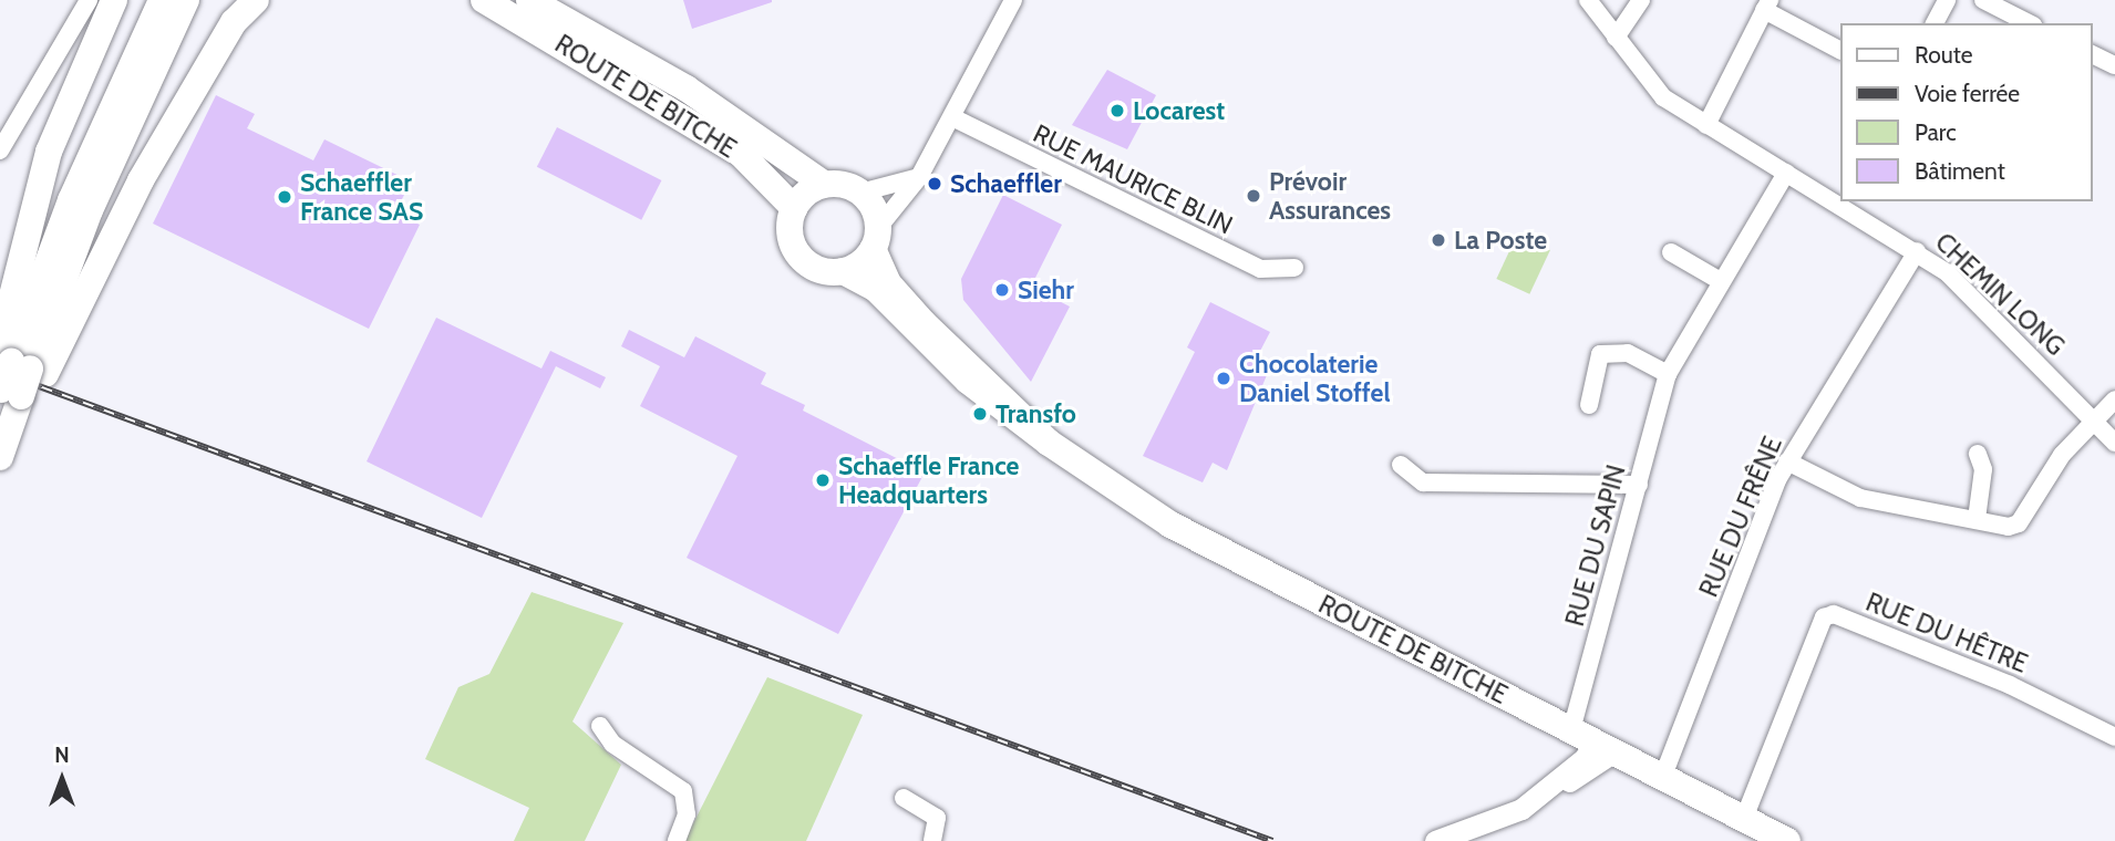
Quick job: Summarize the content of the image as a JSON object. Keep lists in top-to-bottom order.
{
  "streets": {
    "main road": ["ROUTE DE BITCHE"],
    "street": [
      "RUE MAURICE BLIN",
      "CHEMIN LONG",
      "RUE DU FRÊNE",
      "RUE DU SAPIN",
      "RUE DU HÊTRE"
    ]
  },
  "crossings": [
    ["ROUTE DE BITCHE", "RUE DU FRÊNE"],
    ["ROUTE DE BITCHE", "RUE DU SAPIN"],
    ["ROUTE DE BITCHE", "RUE DU HÊTRE"],
    ["CHEMIN LONG", "RUE DU FRÊNE"],
    ["CHEMIN LONG", "RUE DU SAPIN"]
  ],
  "places": [
    "Locarest",
    "Schaeffler",
    "Prévoir Assurances",
    "Schaeffler France SAS",
    "La Poste",
    "Siehr",
    "Chocolaterie Daniel Stoffel",
    "Transfo",
    "Schaeffle France Headquarters"
  ],
  "legend": [
    "Route",
    "Voie ferrée",
    "Parc",
    "Bâtiment"
  ],
  "north": "top"
}
